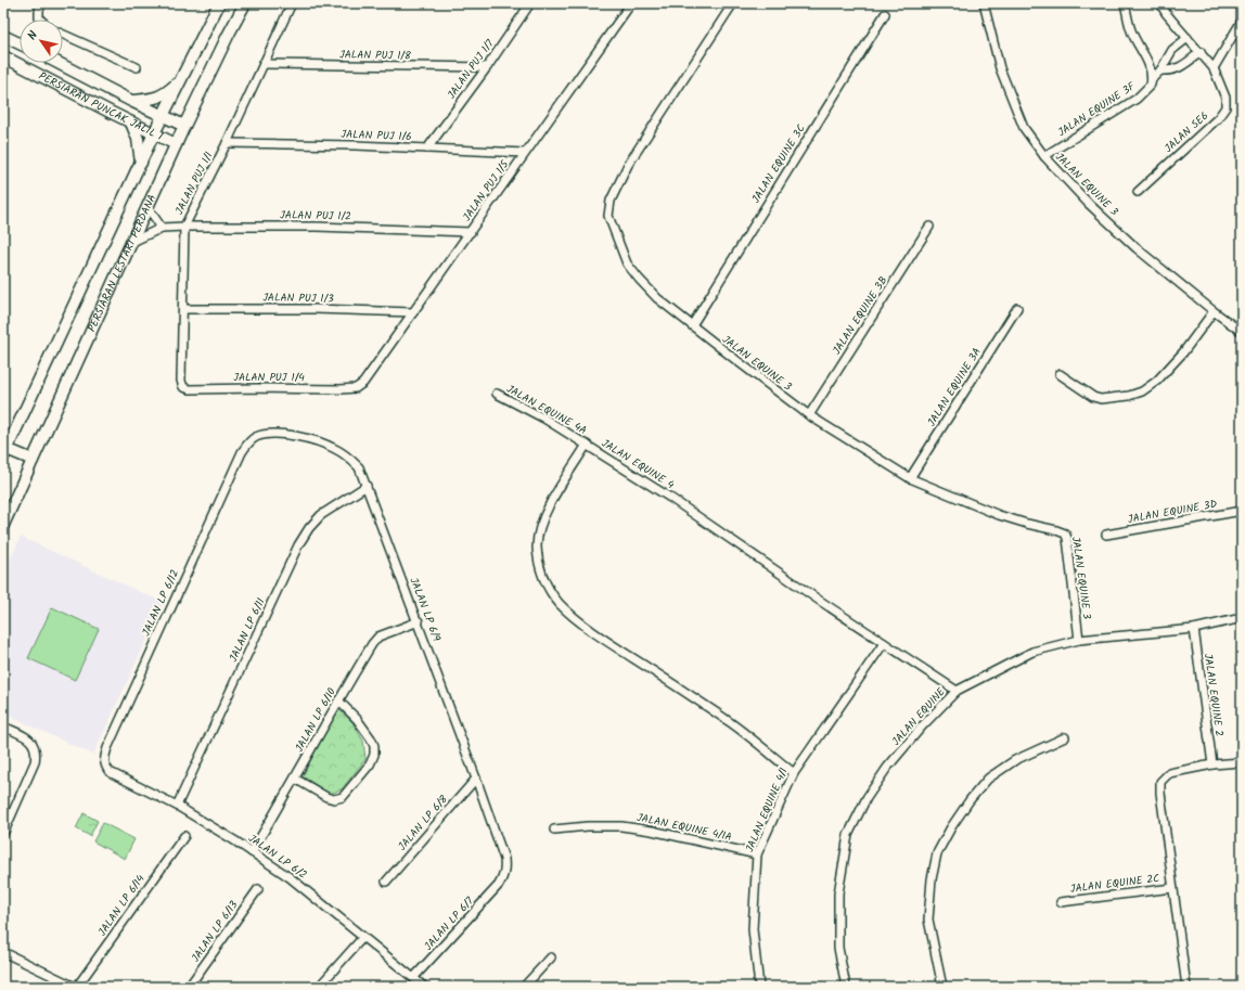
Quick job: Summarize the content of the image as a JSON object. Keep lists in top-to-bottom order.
{
  "streets": {
    "main road": ["PERSIARAN PUNCAK JALIL 1", "PERSIARAN LESTARI PERDANA"],
    "street": [
      "JALAN PUJ 1/8",
      "JALAN PUJ 1/7",
      "JALAN EQUINE 3F",
      "JALAN SE6",
      "JALAN PUJ 1/6",
      "JALAN EQUINE 3C",
      "JALAN PUJ 1/1",
      "JALAN EQUINE 3",
      "JALAN PUJ 1/5",
      "JALAN PUJ 1/2",
      "JALAN PUJ 1/3",
      "JALAN EQUINE 3B",
      "JALAN PUJ 1/4",
      "JALAN EQUINE 3A",
      "JALAN EQUINE 4A",
      "JALAN EQUINE 4",
      "JALAN EQUINE 3D",
      "JALAN LP 6/12",
      "JALAN LP 6/9",
      "JALAN LP 6/11",
      "JALAN EQUINE 2",
      "JALAN EQUINE",
      "JALAN LP 6/10",
      "JALAN EQUINE 4/1",
      "JALAN LP 6/8",
      "JALAN EQUINE 4/1A",
      "JALAN LP 6/2",
      "JALAN EQUINE 2C",
      "JALAN LP 6/14",
      "JALAN LP 6/7",
      "JALAN LP 6/13"
    ]
  },
  "crossings": [
    ["JALAN PUJ 1/8", "JALAN PUJ 1/7"],
    ["JALAN PUJ 1/8", "JALAN PUJ 1/1"],
    ["JALAN PUJ 1/7", "JALAN PUJ 1/6"],
    ["PERSIARAN PUNCAK JALIL 1", "PERSIARAN LESTARI PERDANA"],
    ["JALAN EQUINE 3F", "JALAN SE6"],
    ["JALAN EQUINE 3F", "JALAN EQUINE 3"],
    ["JALAN PUJ 1/6", "JALAN PUJ 1/1"],
    ["JALAN PUJ 1/6", "JALAN PUJ 1/5"],
    ["JALAN EQUINE 3C", "JALAN EQUINE 3"],
    ["JALAN PUJ 1/1", "JALAN PUJ 1/2"],
    ["JALAN PUJ 1/1", "JALAN PUJ 1/3"],
    ["JALAN PUJ 1/1", "JALAN PUJ 1/4"],
    ["JALAN EQUINE 3", "JALAN EQUINE 3B"],
    ["JALAN EQUINE 3", "JALAN EQUINE 3A"],
    ["JALAN EQUINE 3", "JALAN EQUINE"],
    ["JALAN PUJ 1/5", "JALAN PUJ 1/2"],
    ["JALAN PUJ 1/5", "JALAN PUJ 1/3"],
    ["JALAN PUJ 1/5", "JALAN PUJ 1/4"],
    ["JALAN PUJ 1/2", "PERSIARAN LESTARI PERDANA"],
    ["JALAN EQUINE 4A", "JALAN EQUINE 4"],
    ["JALAN EQUINE 4", "JALAN EQUINE"],
    ["JALAN EQUINE 4", "JALAN EQUINE 4/1"],
    ["JALAN LP 6/12", "JALAN LP 6/9"],
    ["JALAN LP 6/12", "JALAN LP 6/2"],
    ["JALAN LP 6/9", "JALAN LP 6/11"],
    ["JALAN LP 6/9", "JALAN LP 6/10"],
    ["JALAN LP 6/9", "JALAN LP 6/8"],
    ["JALAN LP 6/9", "JALAN LP 6/7"],
    ["JALAN LP 6/11", "JALAN LP 6/2"],
    ["JALAN EQUINE 2", "JALAN EQUINE"],
    ["JALAN LP 6/10", "JALAN LP 6/2"],
    ["JALAN EQUINE 4/1", "JALAN EQUINE 4/1A"],
    ["JALAN LP 6/2", "JALAN LP 6/7"]
  ],
  "north": "top left"
}
